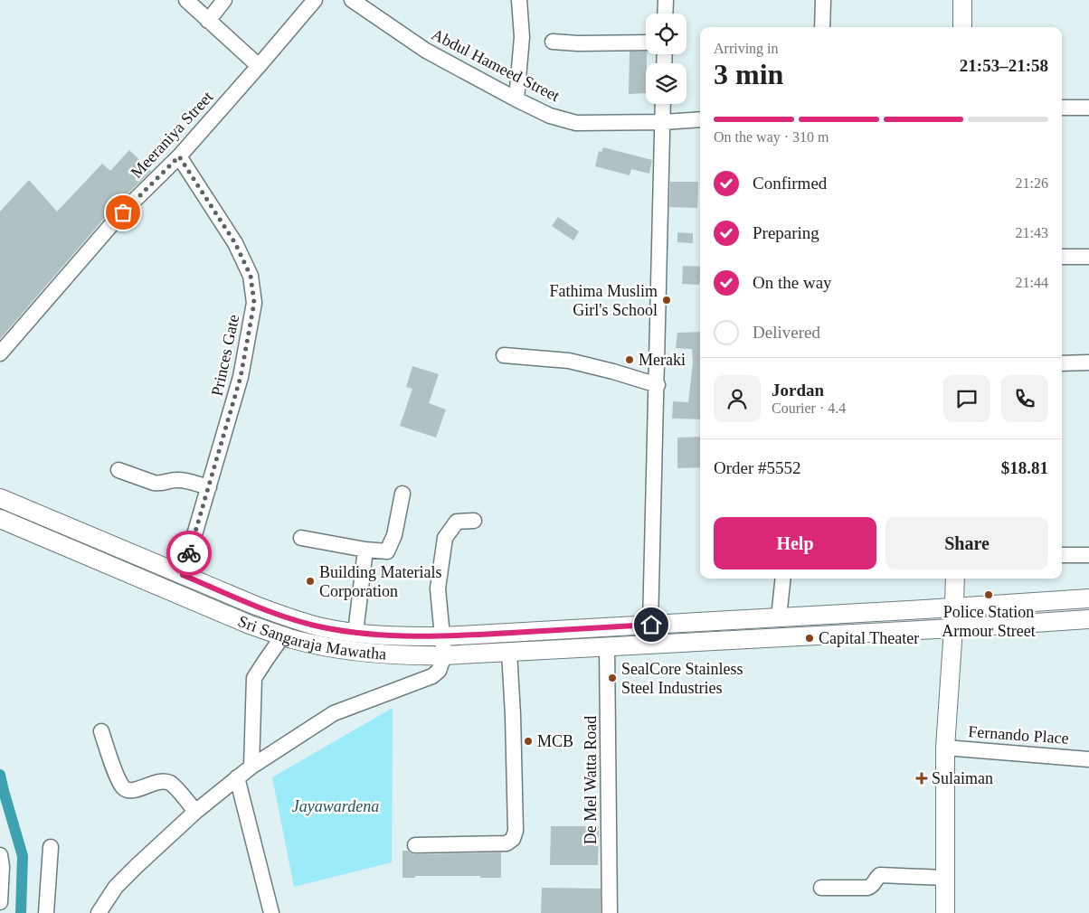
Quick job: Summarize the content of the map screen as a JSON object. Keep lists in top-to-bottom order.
{
  "streets": {
    "main road": ["Sri Sangaraja Mawatha"],
    "street": [
      "Abdul Hameed Street",
      "Meeraniya Street",
      "Princes Gate",
      "Fernando Place",
      "De Mel Watta Road"
    ]
  },
  "crossings": [
    ["Meeraniya Street", "Princes Gate"],
    ["Princes Gate", "Sri Sangaraja Mawatha"],
    ["Sri Sangaraja Mawatha", "De Mel Watta Road"]
  ],
  "parks": ["Jayawardena"],
  "places": {
    "other": [
      "Fathima Muslim Girl's School",
      "Meraki",
      "Building Materials Corporation",
      "Police Station Armour Street",
      "Capital Theater",
      "SealCore Stainless Steel Industries",
      "MCB"
    ],
    "health": ["Sulaiman"]
  },
  "page": {
    "heading": ["3 min", "Arriving in", "21:53–21:58"],
    "panel": [
      "Jordan",
      "Courier · 4.4",
      "Order #5552",
      "$18.81"
    ],
    "bar": "On the way · 310 m",
    "list": [
      ["Confirmed", "21:26"],
      ["Preparing", "21:43"],
      ["On the way", "21:44"],
      "Delivered"
    ],
    "buttons": ["Help", "Share"]
  }
}
